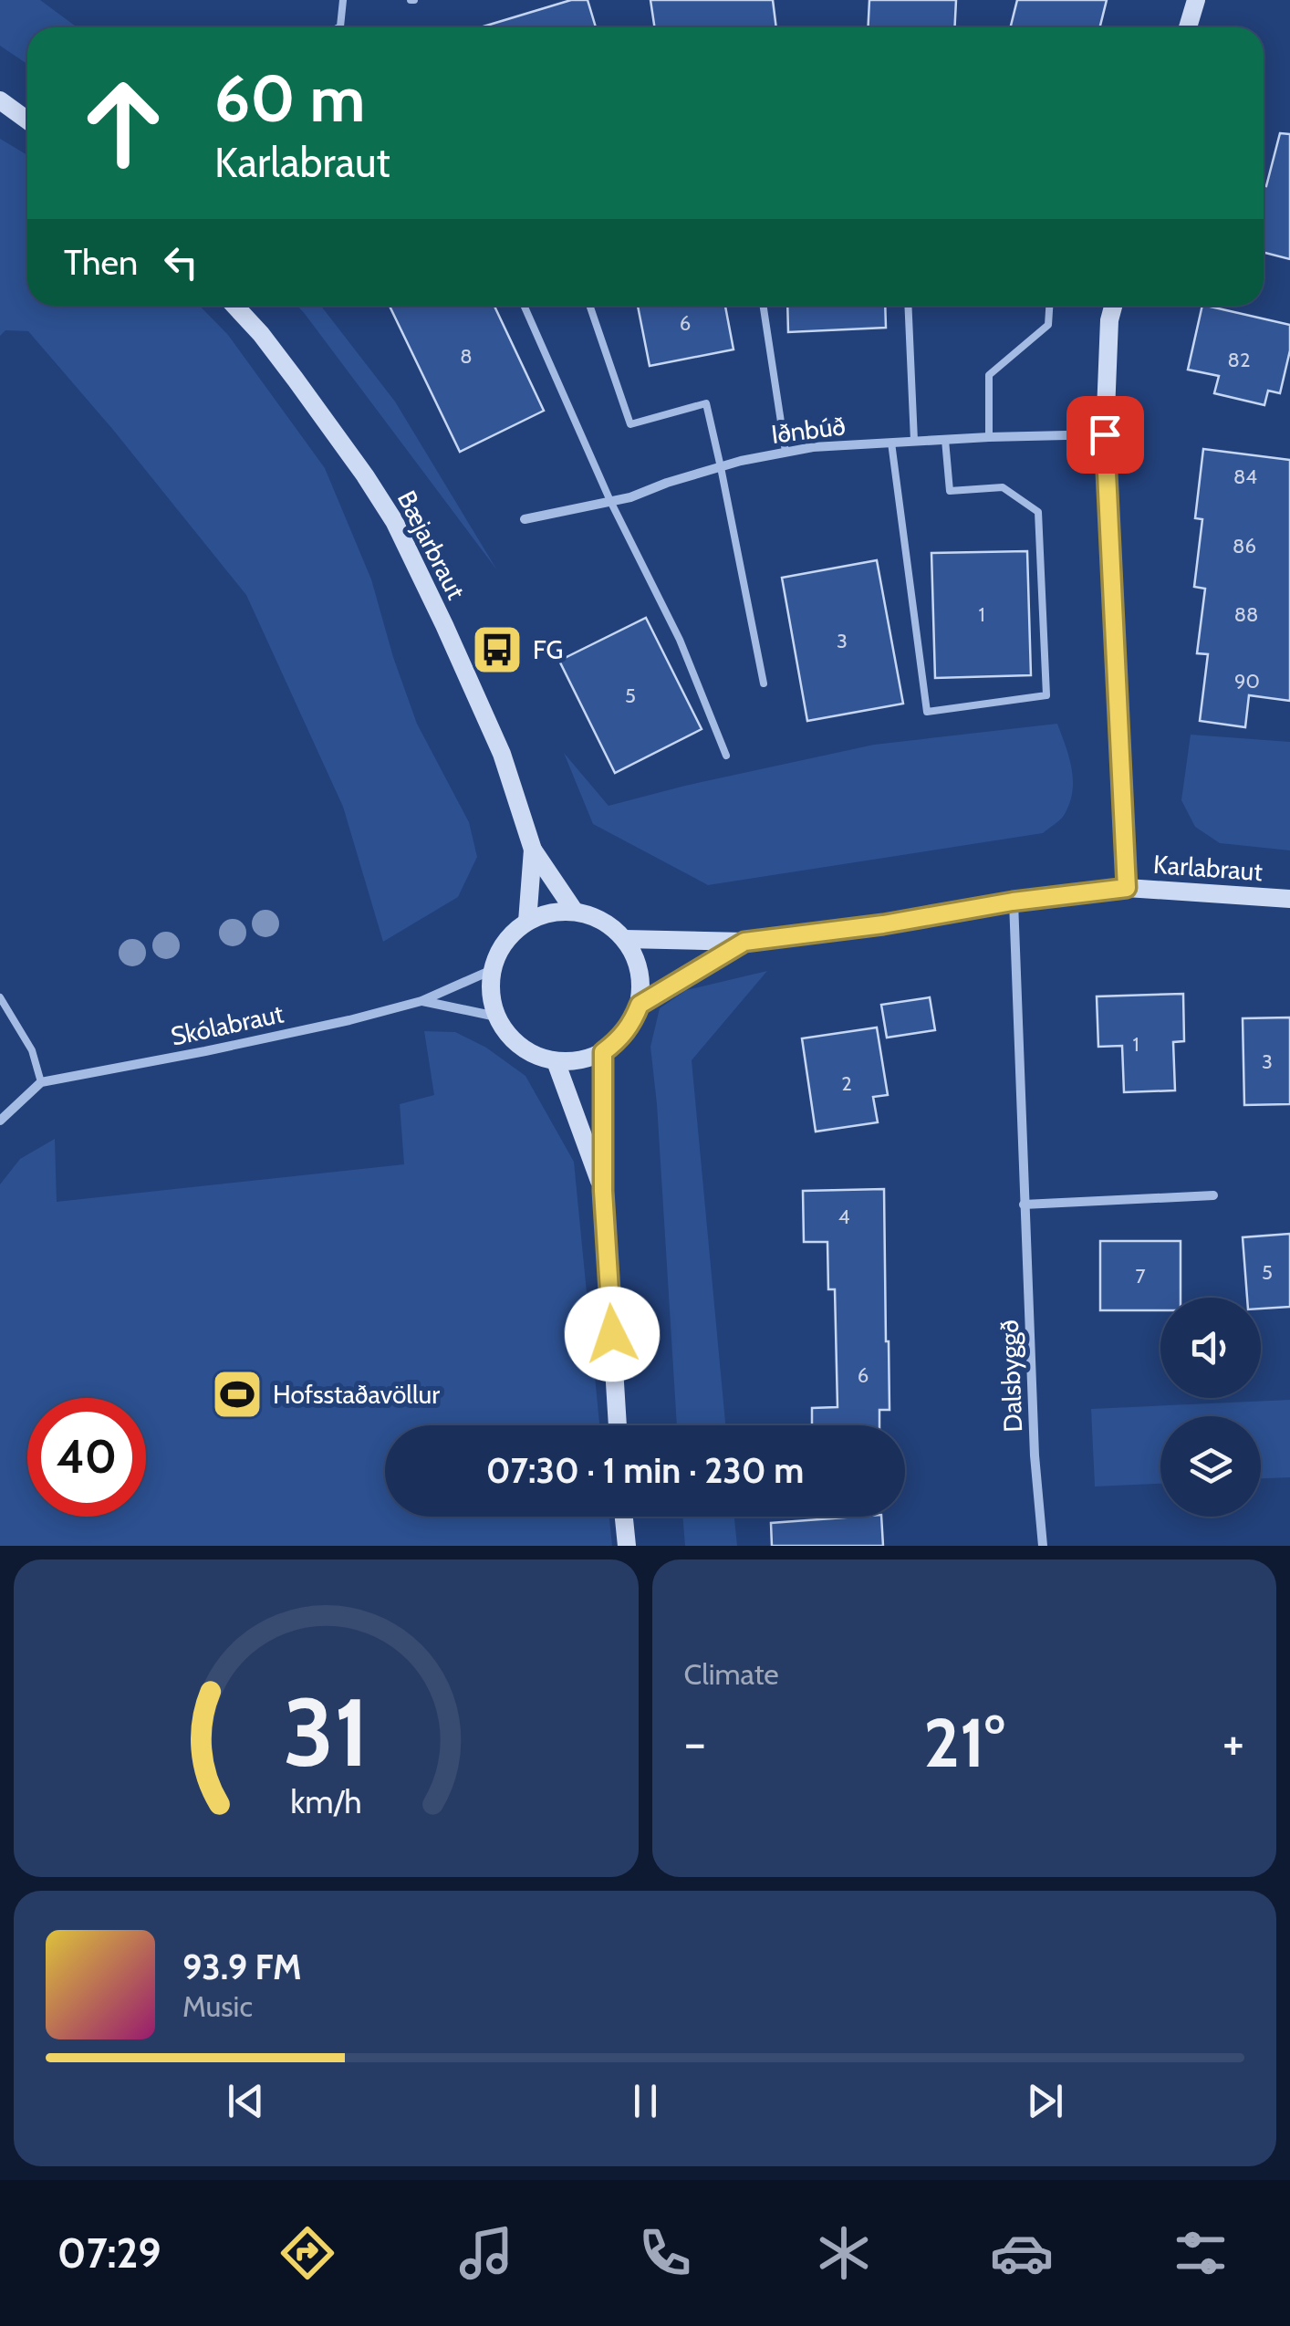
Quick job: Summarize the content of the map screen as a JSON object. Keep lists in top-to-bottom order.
{
  "streets": {
    "street": [
      "Iðnbúð",
      "Bæjarbraut",
      "Karlabraut",
      "Skólabraut",
      "Dalsbyggð"
    ]
  },
  "crossings": [
    ["Bæjarbraut", "Karlabraut"],
    ["Bæjarbraut", "Skólabraut"],
    ["Karlabraut", "Skólabraut"],
    ["Karlabraut", "Dalsbyggð"]
  ],
  "places": {
    "bus stop": ["FG"],
    "sports": ["Hofsstaðavöllur"]
  },
  "house_numbers": [
    "6",
    "8",
    "82",
    "84",
    "86",
    "1",
    "88",
    "3",
    "90",
    "5",
    "1",
    "3",
    "2",
    "4",
    "5",
    "7",
    "6"
  ],
  "page": {
    "turn": ["60 m", "Karlabraut"],
    "then": "Then",
    "limit": "40",
    "trip": "07:30 · 1 min · 230 m",
    "tile": "Climate",
    "heat": ["−", "21°", "+"],
    "song": ["93.9 FM", "Music"],
    "tabs": "07:29",
    "gauge": ["31", "km/h"]
  }
}
